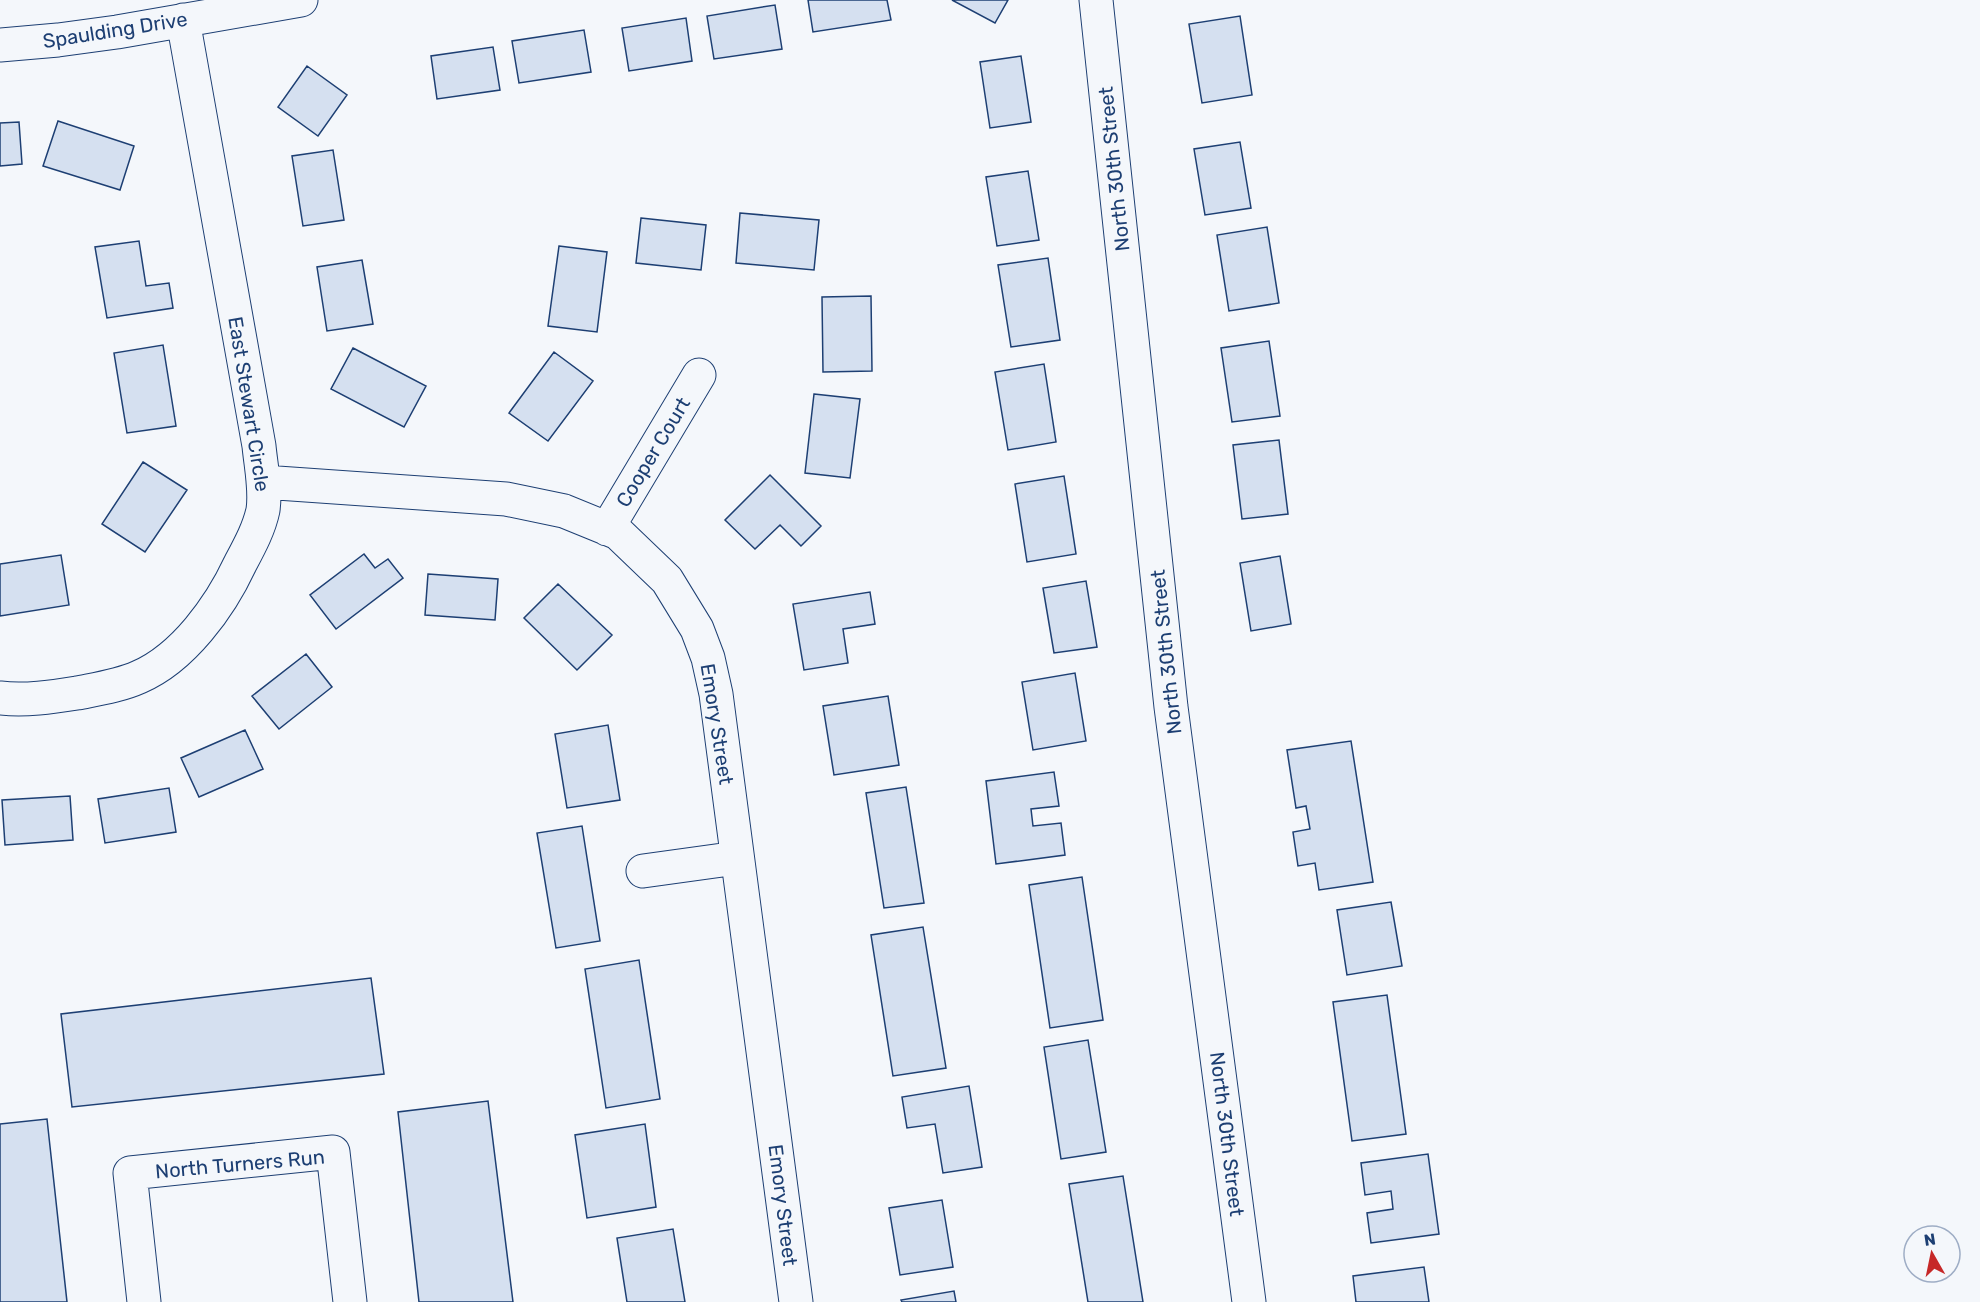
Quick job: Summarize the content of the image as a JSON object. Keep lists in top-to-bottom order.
{
  "streets": {
    "street": [
      "Spaulding Drive",
      "North 30th Street",
      "East Stewart Circle",
      "Cooper Court",
      "Emory Street",
      "North Turners Run"
    ]
  },
  "crossings": [
    ["Spaulding Drive", "East Stewart Circle"],
    ["East Stewart Circle", "Emory Street"],
    ["Cooper Court", "Emory Street"]
  ],
  "north": "top"
}
